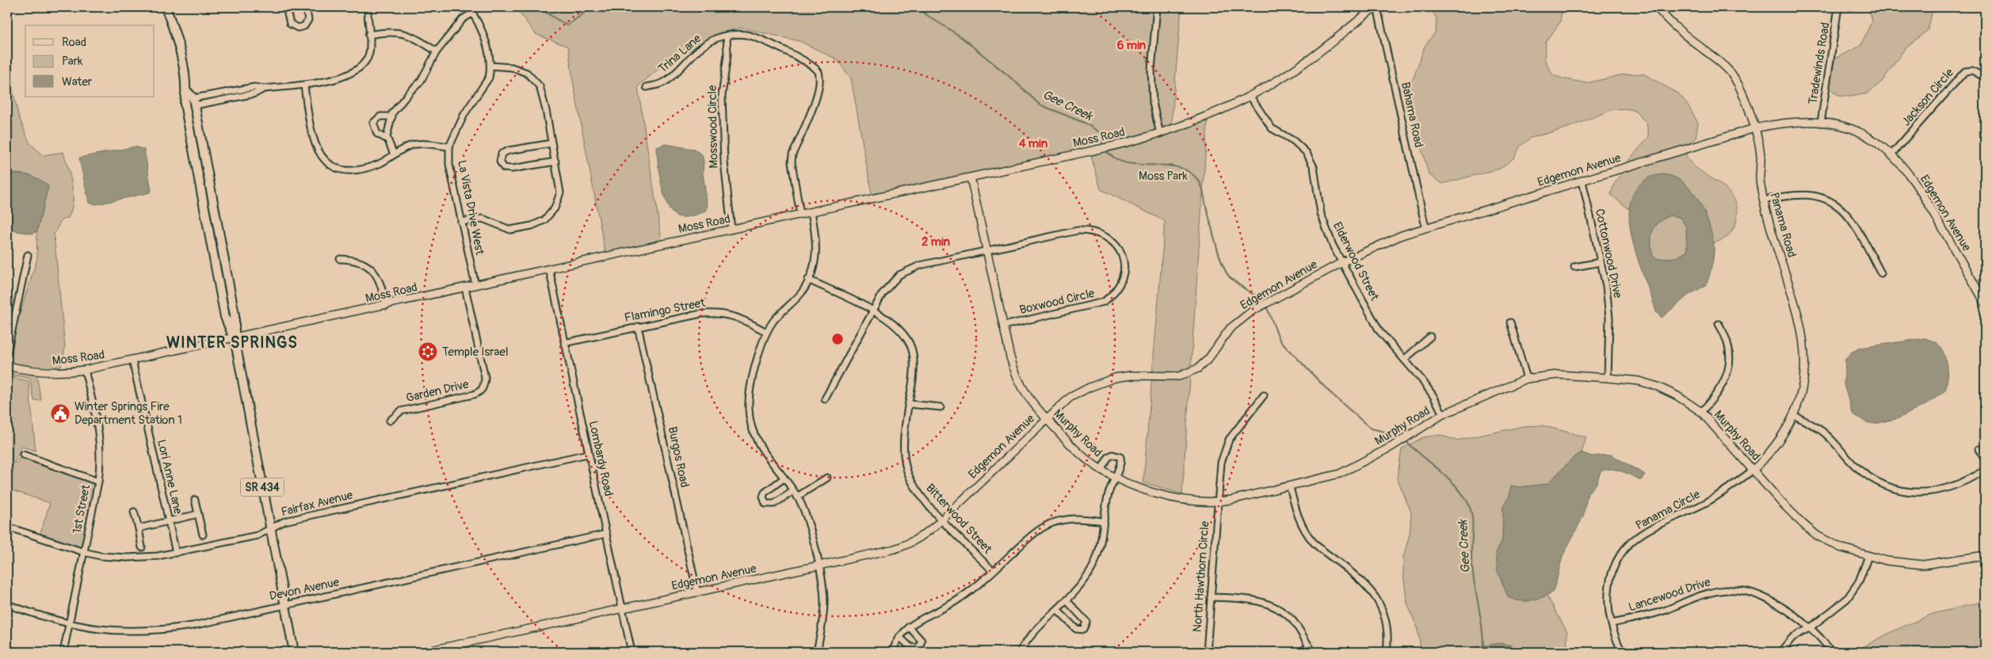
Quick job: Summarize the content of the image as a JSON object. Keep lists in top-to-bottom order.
{
  "streets": {
    "main road": ["SR 434"],
    "street": [
      "Trina Lane",
      "Tradewinds Road",
      "Jackson Circle",
      "Bahama Road",
      "Mosswood Circle",
      "Moss Road",
      "Edgemon Avenue",
      "La Vista Drive West",
      "Panama Road",
      "Cottonwood Drive",
      "Elderwood Street",
      "Boxwood Circle",
      "Flamingo Street",
      "Garden Drive",
      "Murphy Road",
      "Burgos Road",
      "Lombardy Road",
      "Lori Anne Lane",
      "Fairfax Avenue",
      "1st Street",
      "Panama Circle",
      "Bitterwood Street",
      "North Hawthorn Circle",
      "Devon Avenue",
      "Lancewood Drive"
    ]
  },
  "crossings": [
    ["Trina Lane", "Mosswood Circle"],
    ["Tradewinds Road", "Edgemon Avenue"],
    ["Jackson Circle", "Edgemon Avenue"],
    ["Bahama Road", "Moss Road"],
    ["Bahama Road", "Edgemon Avenue"],
    ["Mosswood Circle", "Moss Road"],
    ["Moss Road", "La Vista Drive West"],
    ["Moss Road", "Elderwood Street"],
    ["Moss Road", "Garden Drive"],
    ["Moss Road", "Murphy Road"],
    ["Moss Road", "Lombardy Road"],
    ["Moss Road", "Lori Anne Lane"],
    ["Moss Road", "SR 434"],
    ["Moss Road", "1st Street"],
    ["Edgemon Avenue", "Panama Road"],
    ["Edgemon Avenue", "Cottonwood Drive"],
    ["Edgemon Avenue", "Elderwood Street"],
    ["Edgemon Avenue", "Murphy Road"],
    ["Edgemon Avenue", "Burgos Road"],
    ["Edgemon Avenue", "Lombardy Road"],
    ["Edgemon Avenue", "Bitterwood Street"],
    ["Panama Road", "Murphy Road"],
    ["Panama Road", "Panama Circle"],
    ["Cottonwood Drive", "Murphy Road"],
    ["Elderwood Street", "Murphy Road"],
    ["Boxwood Circle", "Murphy Road"],
    ["Boxwood Circle", "Bitterwood Street"],
    ["Flamingo Street", "Burgos Road"],
    ["Flamingo Street", "Lombardy Road"],
    ["Murphy Road", "Panama Circle"],
    ["Murphy Road", "North Hawthorn Circle"],
    ["Lombardy Road", "Fairfax Avenue"],
    ["Lombardy Road", "Devon Avenue"],
    ["Lori Anne Lane", "Fairfax Avenue"],
    ["SR 434", "Fairfax Avenue"],
    ["SR 434", "Devon Avenue"],
    ["Fairfax Avenue", "1st Street"],
    ["1st Street", "Devon Avenue"],
    ["Panama Circle", "Lancewood Drive"]
  ],
  "districts": ["WINTER SPRINGS"],
  "water": ["Gee Creek"],
  "parks": ["Moss Park"],
  "places": {
    "synagogue": ["Temple Israel"],
    "public building": ["Winter Springs Fire Department Station 1"]
  },
  "legend": ["Road", "Park", "Water"],
  "rings": ["6 min", "4 min", "2 min"]
}
